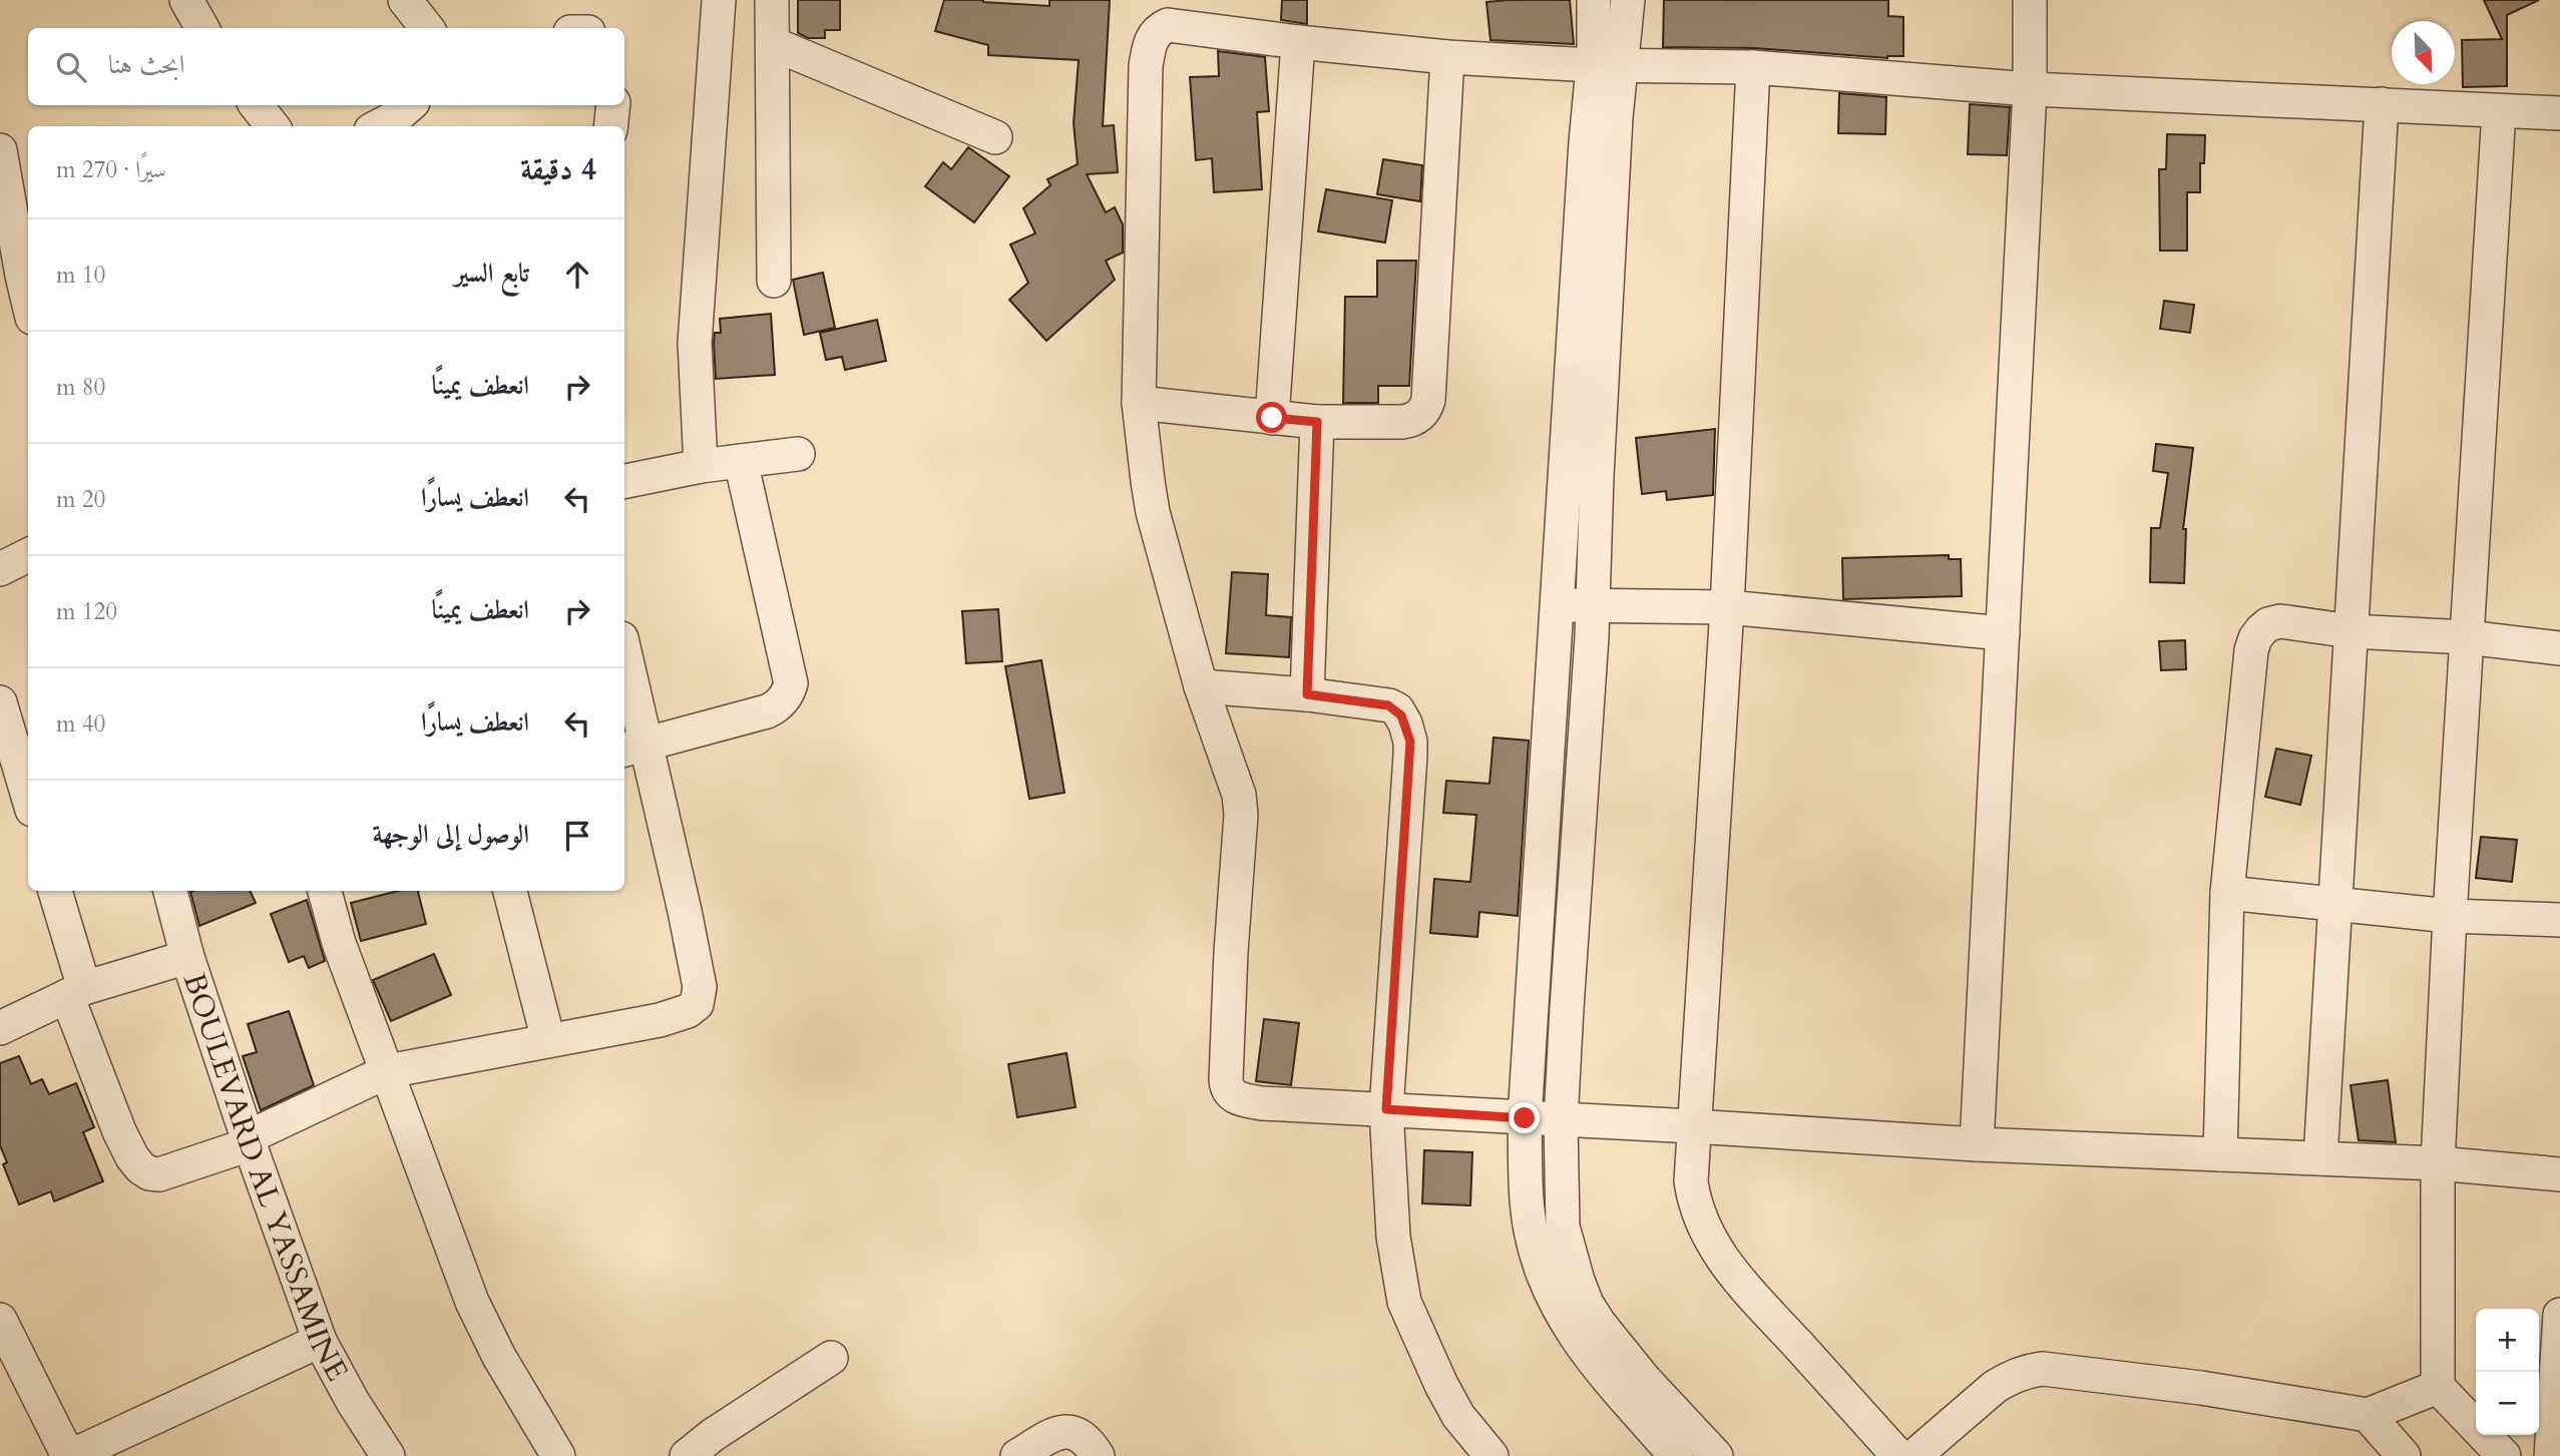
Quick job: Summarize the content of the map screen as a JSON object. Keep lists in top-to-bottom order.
{
  "streets": {
    "street": ["BOULEVARD AL YASSAMINE"]
  },
  "north": "bottom right",
  "page": {
    "search": "ابحث هنا",
    "heading": ["4 دقيقة", "سيرًا · 270 m"],
    "list": [
      ["تابع السير", "10 m"],
      ["انعطف يمينًا", "80 m"],
      ["انعطف يسارًا", "20 m"],
      ["انعطف يمينًا", "120 m"],
      ["انعطف يسارًا", "40 m"],
      "الوصول إلى الوجهة"
    ],
    "map_buttons": ["+", "−"]
  }
}
